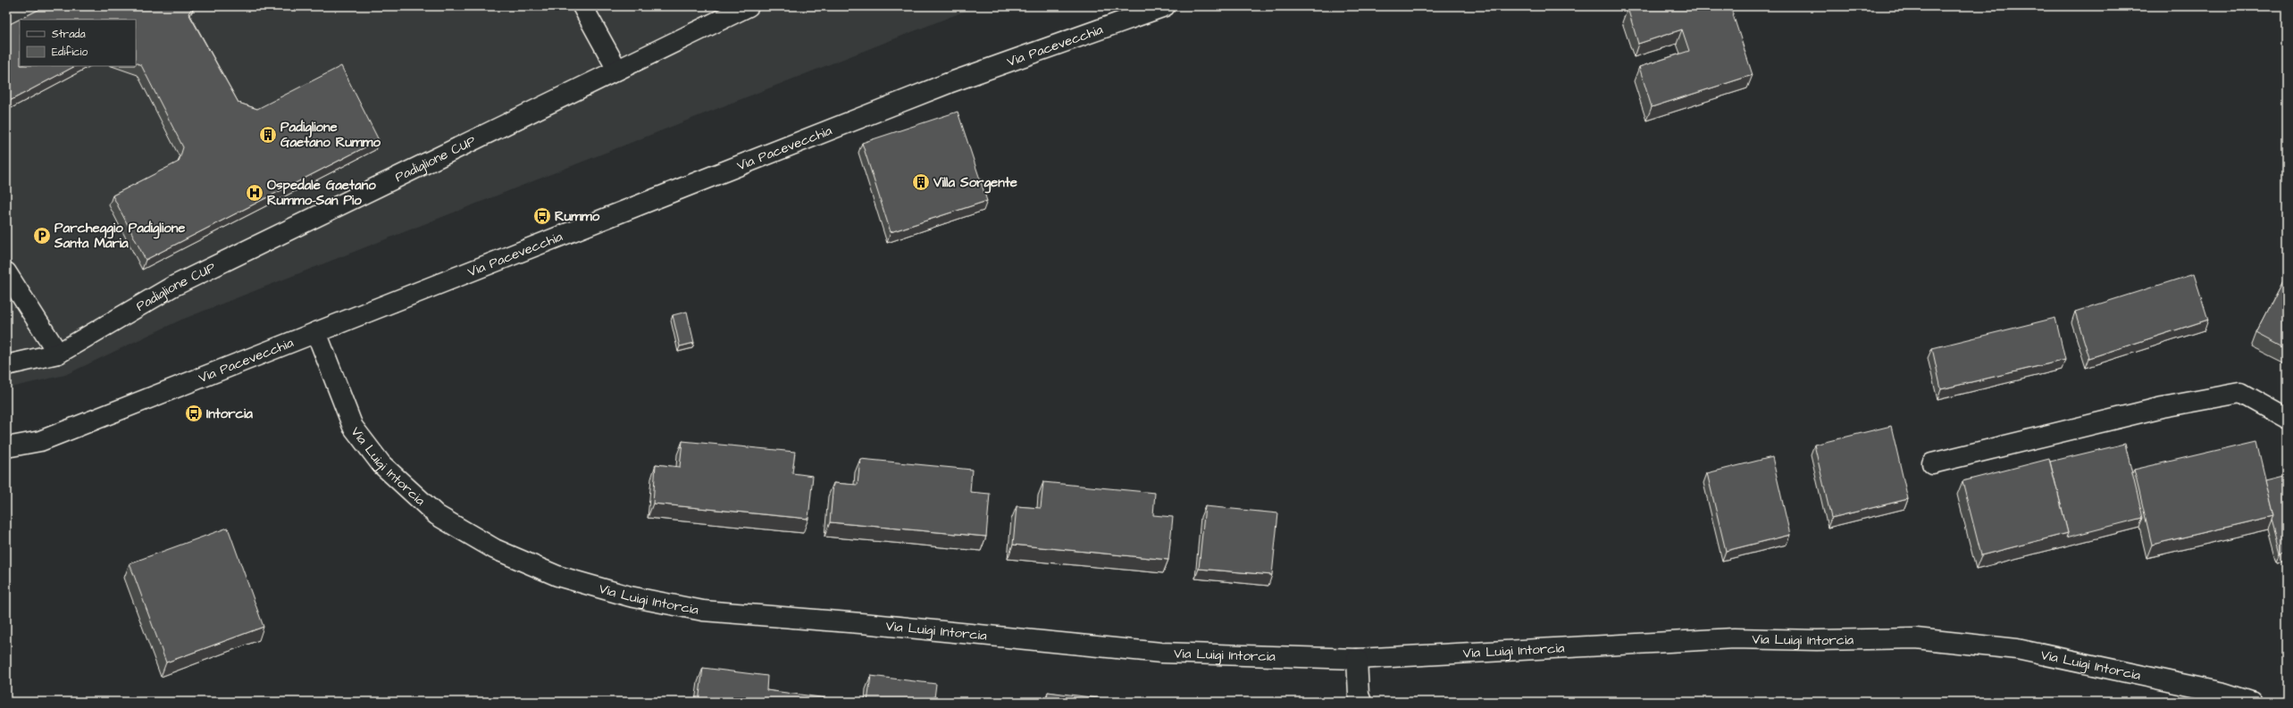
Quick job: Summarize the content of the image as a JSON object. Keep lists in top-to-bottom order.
{
  "streets": {
    "street": ["Via Pacevecchia", "Padiglione CUP", "Via Luigi Intorcia"]
  },
  "crossings": [
    ["Via Pacevecchia", "Via Luigi Intorcia"]
  ],
  "places": {
    "building": ["Padiglione Gaetano Rummo", "Villa Sorgente"],
    "hospital": ["Ospedale Gaetano Rummo-San Pio"],
    "bus stop": ["Rummo", "Intorcia"],
    "parking": ["Parcheggio Padiglione Santa Maria"]
  },
  "legend": ["Strada", "Edificio"]
}
